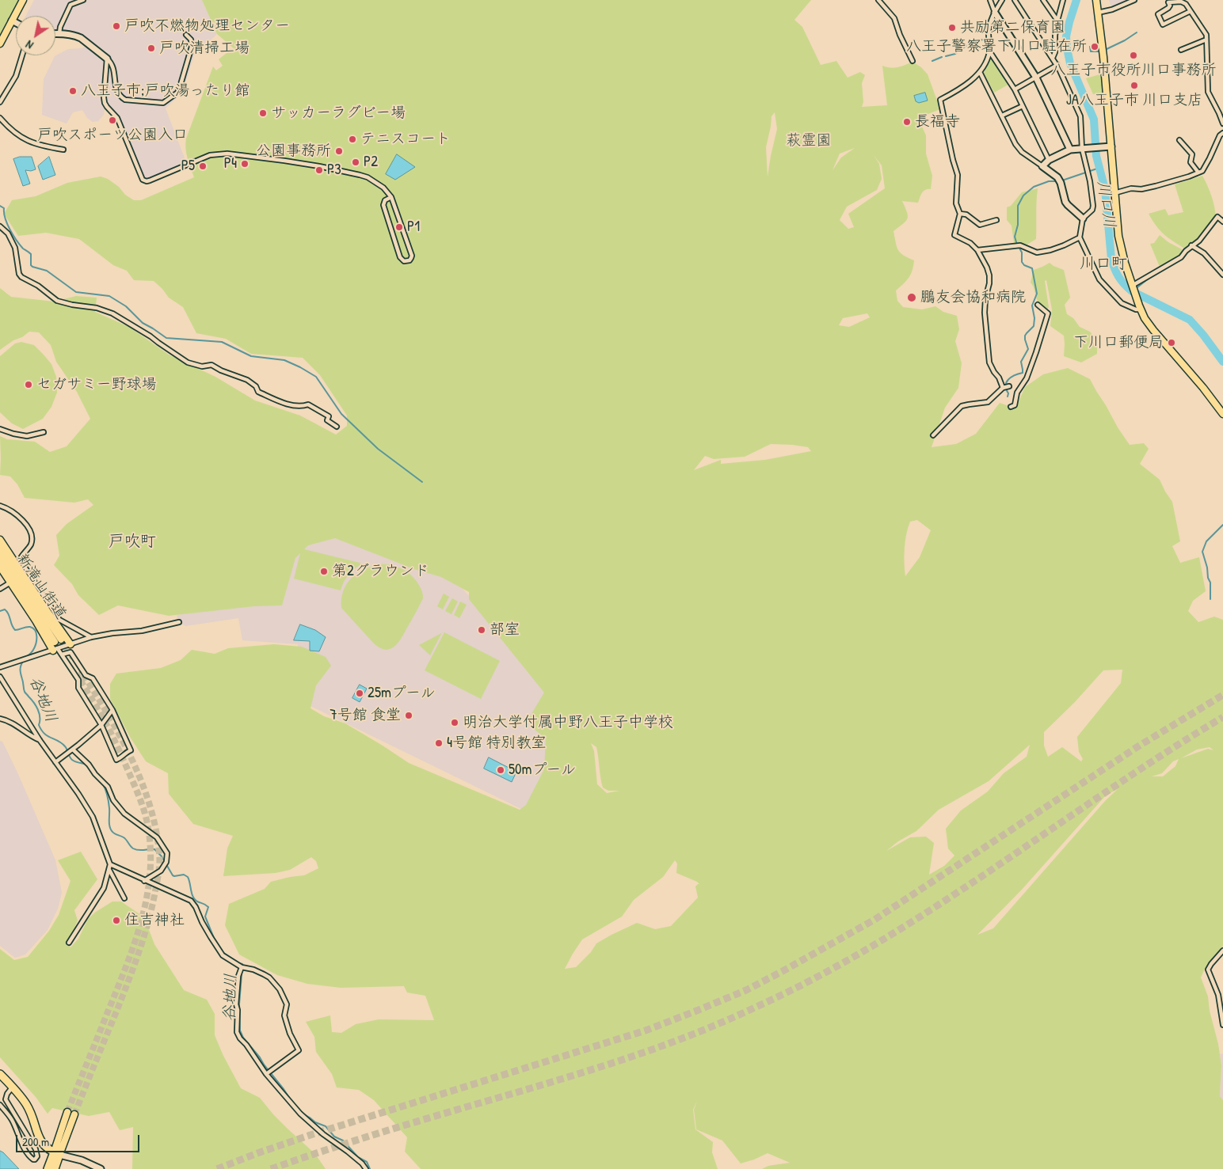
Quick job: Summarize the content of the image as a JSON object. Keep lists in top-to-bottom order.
{
  "streets": {
    "main road": ["新滝山街道"]
  },
  "districts": ["川口町", "戸吹町"],
  "water": ["川口川", "谷地川"],
  "parks": ["萩霊園"],
  "places": [
    "戸吹不燃物処理センター",
    "共励第二保育園",
    "八王子警察署下川口駐在所",
    "戸吹清掃工場",
    "八王子市役所川口事務所",
    "JA八王子市 川口支店",
    "八王子市;戸吹湯ったり館",
    "サッカーラグビー場",
    "戸吹スポーツ公園入口",
    "長福寺",
    "テニスコート",
    "公園事務所",
    "P2",
    "P4",
    "P5",
    "P3",
    "P1",
    "鵬友会協和病院",
    "下川口郵便局",
    "セガサミー野球場",
    "第2グラウンド",
    "部室",
    "25mプール",
    "7号館 食堂",
    "明治大学付属中野八王子中学校",
    "4号館 特別教室",
    "50mプール",
    "住吉神社"
  ],
  "scale_bar": "200 m",
  "north": "bottom left"
}
